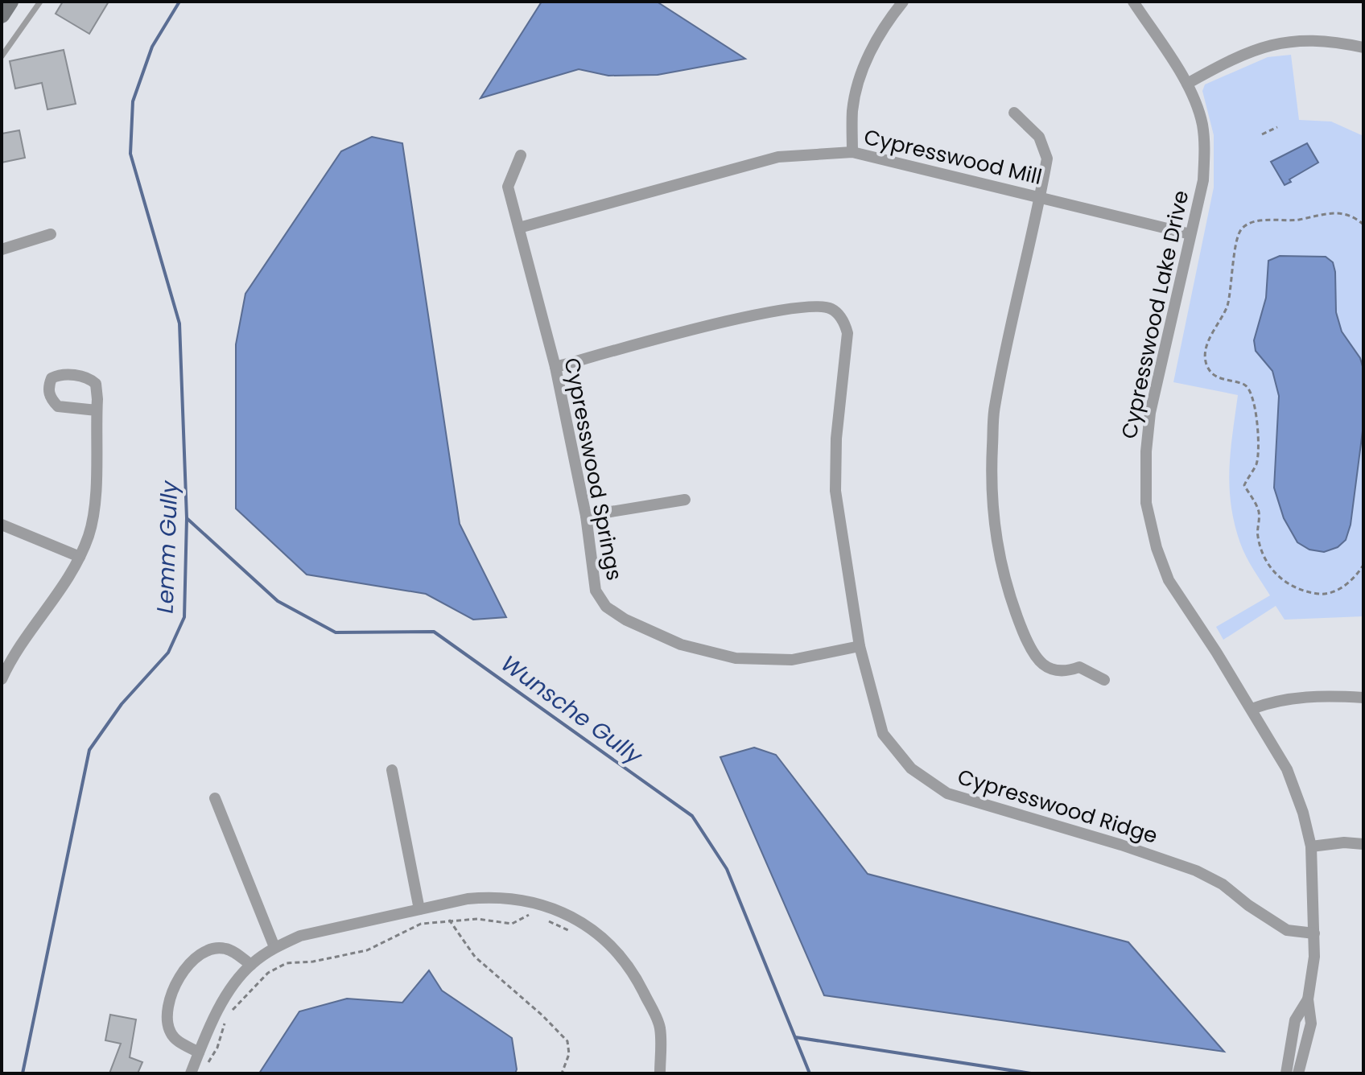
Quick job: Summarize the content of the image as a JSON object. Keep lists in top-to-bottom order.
{
  "streets": {
    "street": [
      "Cypresswood Mill",
      "Cypresswood Lake Drive",
      "Cypresswood Springs",
      "Cypresswood Ridge"
    ]
  },
  "crossings": [
    ["Cypresswood Mill", "Cypresswood Lake Drive"],
    ["Cypresswood Mill", "Cypresswood Springs"],
    ["Cypresswood Lake Drive", "Cypresswood Ridge"],
    ["Cypresswood Springs", "Cypresswood Ridge"]
  ],
  "water": ["Lemm Gully", "Wunsche Gully"]
}
